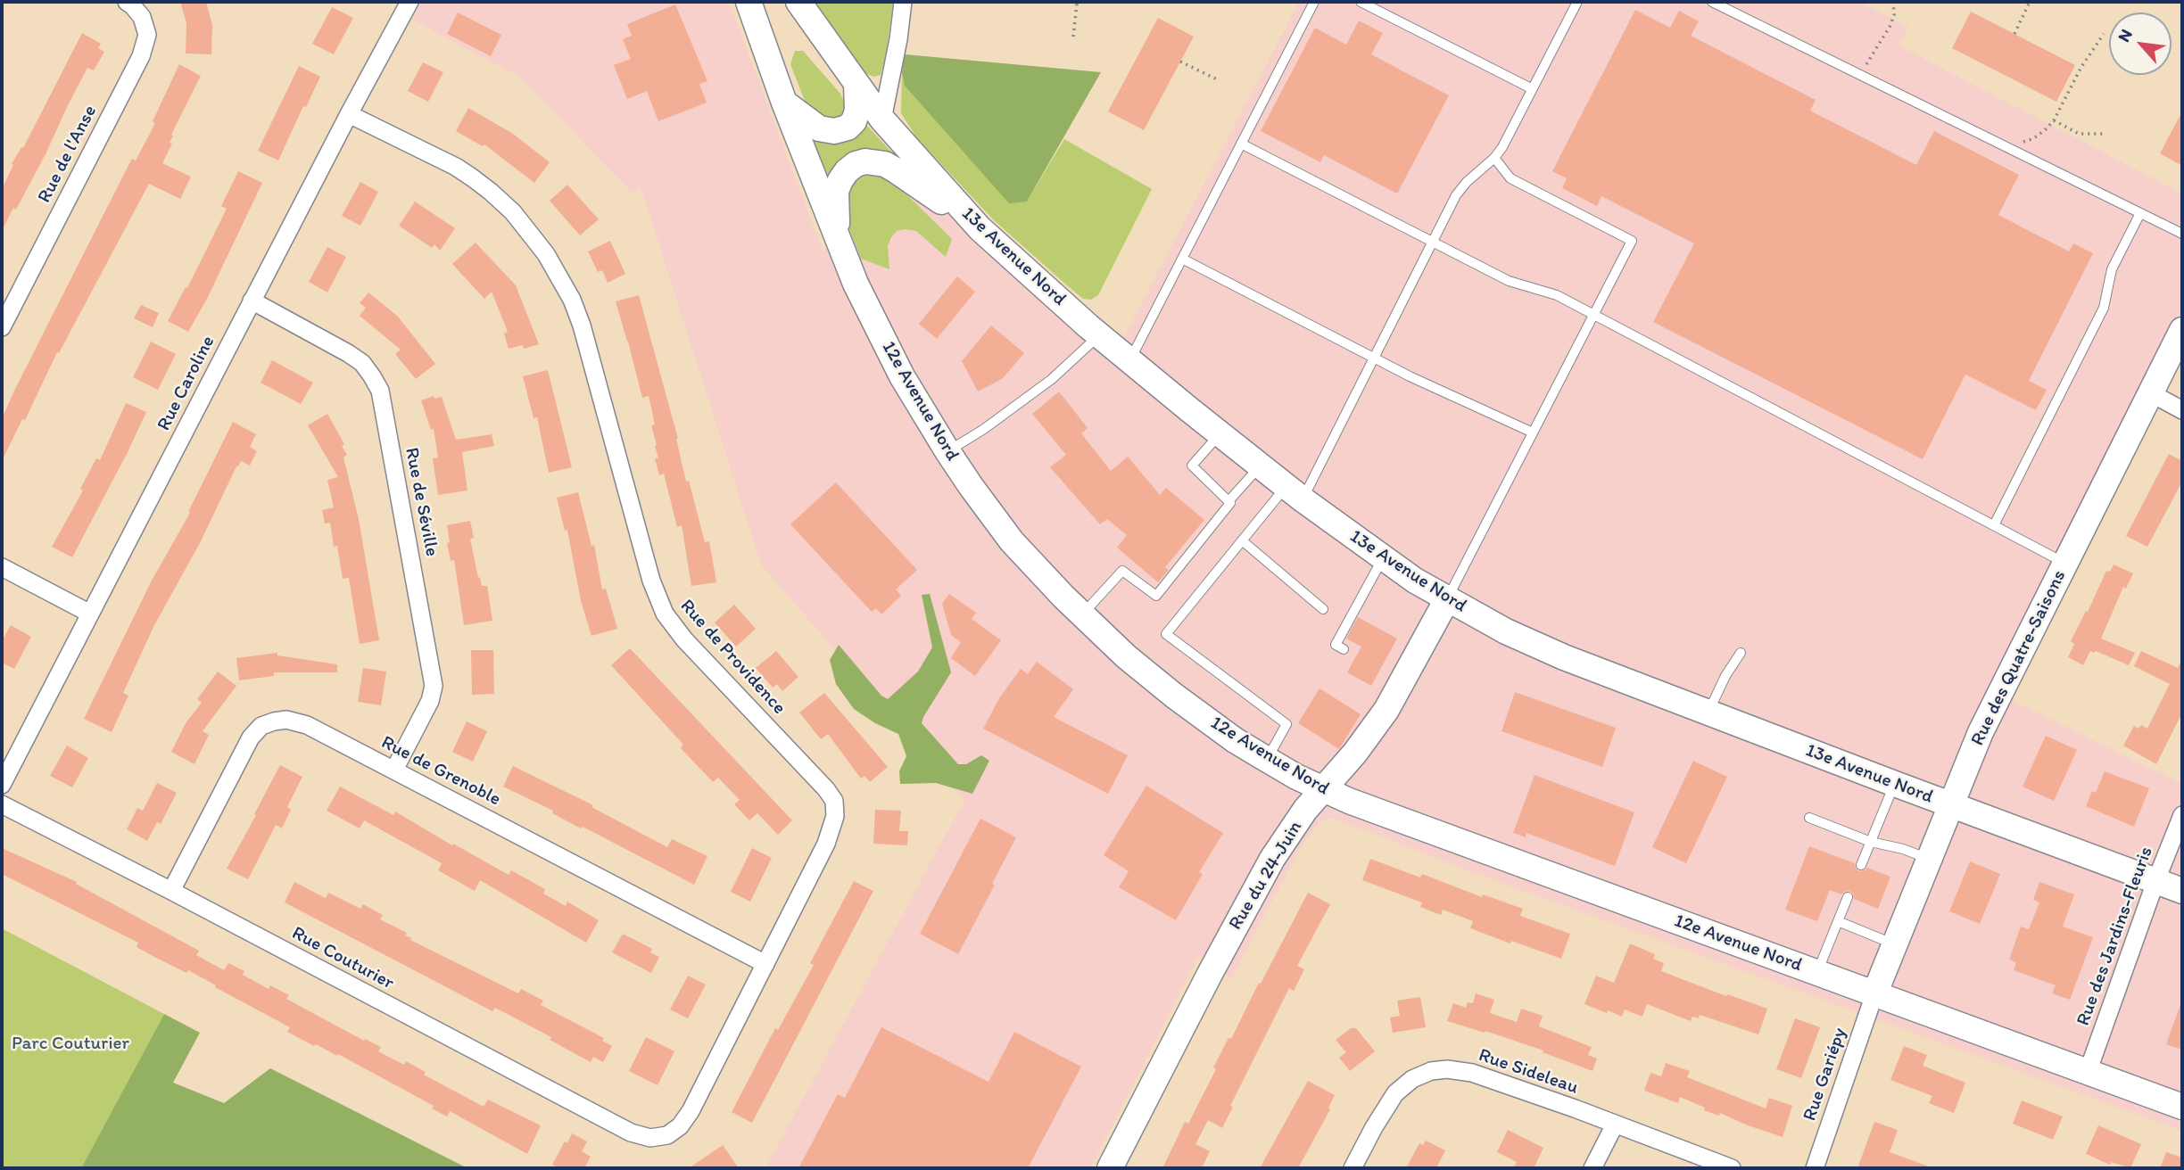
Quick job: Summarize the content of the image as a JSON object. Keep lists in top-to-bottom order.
{
  "streets": {
    "main road": [
      "13e Avenue Nord",
      "12e Avenue Nord",
      "Rue des Quatre-Saisons",
      "Rue du 24-Juin"
    ],
    "street": [
      "Rue de l'Anse",
      "Rue Caroline",
      "Rue de Séville",
      "Rue de Providence",
      "Rue de Grenoble",
      "Rue des Jardins-Fleuris",
      "Rue Couturier",
      "Rue Sideleau",
      "Rue Gariépy"
    ]
  },
  "crossings": [
    ["13e Avenue Nord", "Rue des Quatre-Saisons"],
    ["13e Avenue Nord", "Rue du 24-Juin"],
    ["13e Avenue Nord", "Rue des Jardins-Fleuris"],
    ["Rue Caroline", "Rue de Séville"],
    ["Rue Caroline", "Rue de Providence"],
    ["12e Avenue Nord", "Rue des Quatre-Saisons"],
    ["12e Avenue Nord", "Rue du 24-Juin"],
    ["12e Avenue Nord", "Rue des Jardins-Fleuris"],
    ["12e Avenue Nord", "Rue Gariépy"],
    ["Rue de Séville", "Rue de Grenoble"],
    ["Rue de Providence", "Rue de Grenoble"],
    ["Rue de Providence", "Rue Couturier"],
    ["Rue des Quatre-Saisons", "Rue Gariépy"],
    ["Rue de Grenoble", "Rue Couturier"]
  ],
  "parks": ["Parc Couturier"],
  "north": "top left"
}
